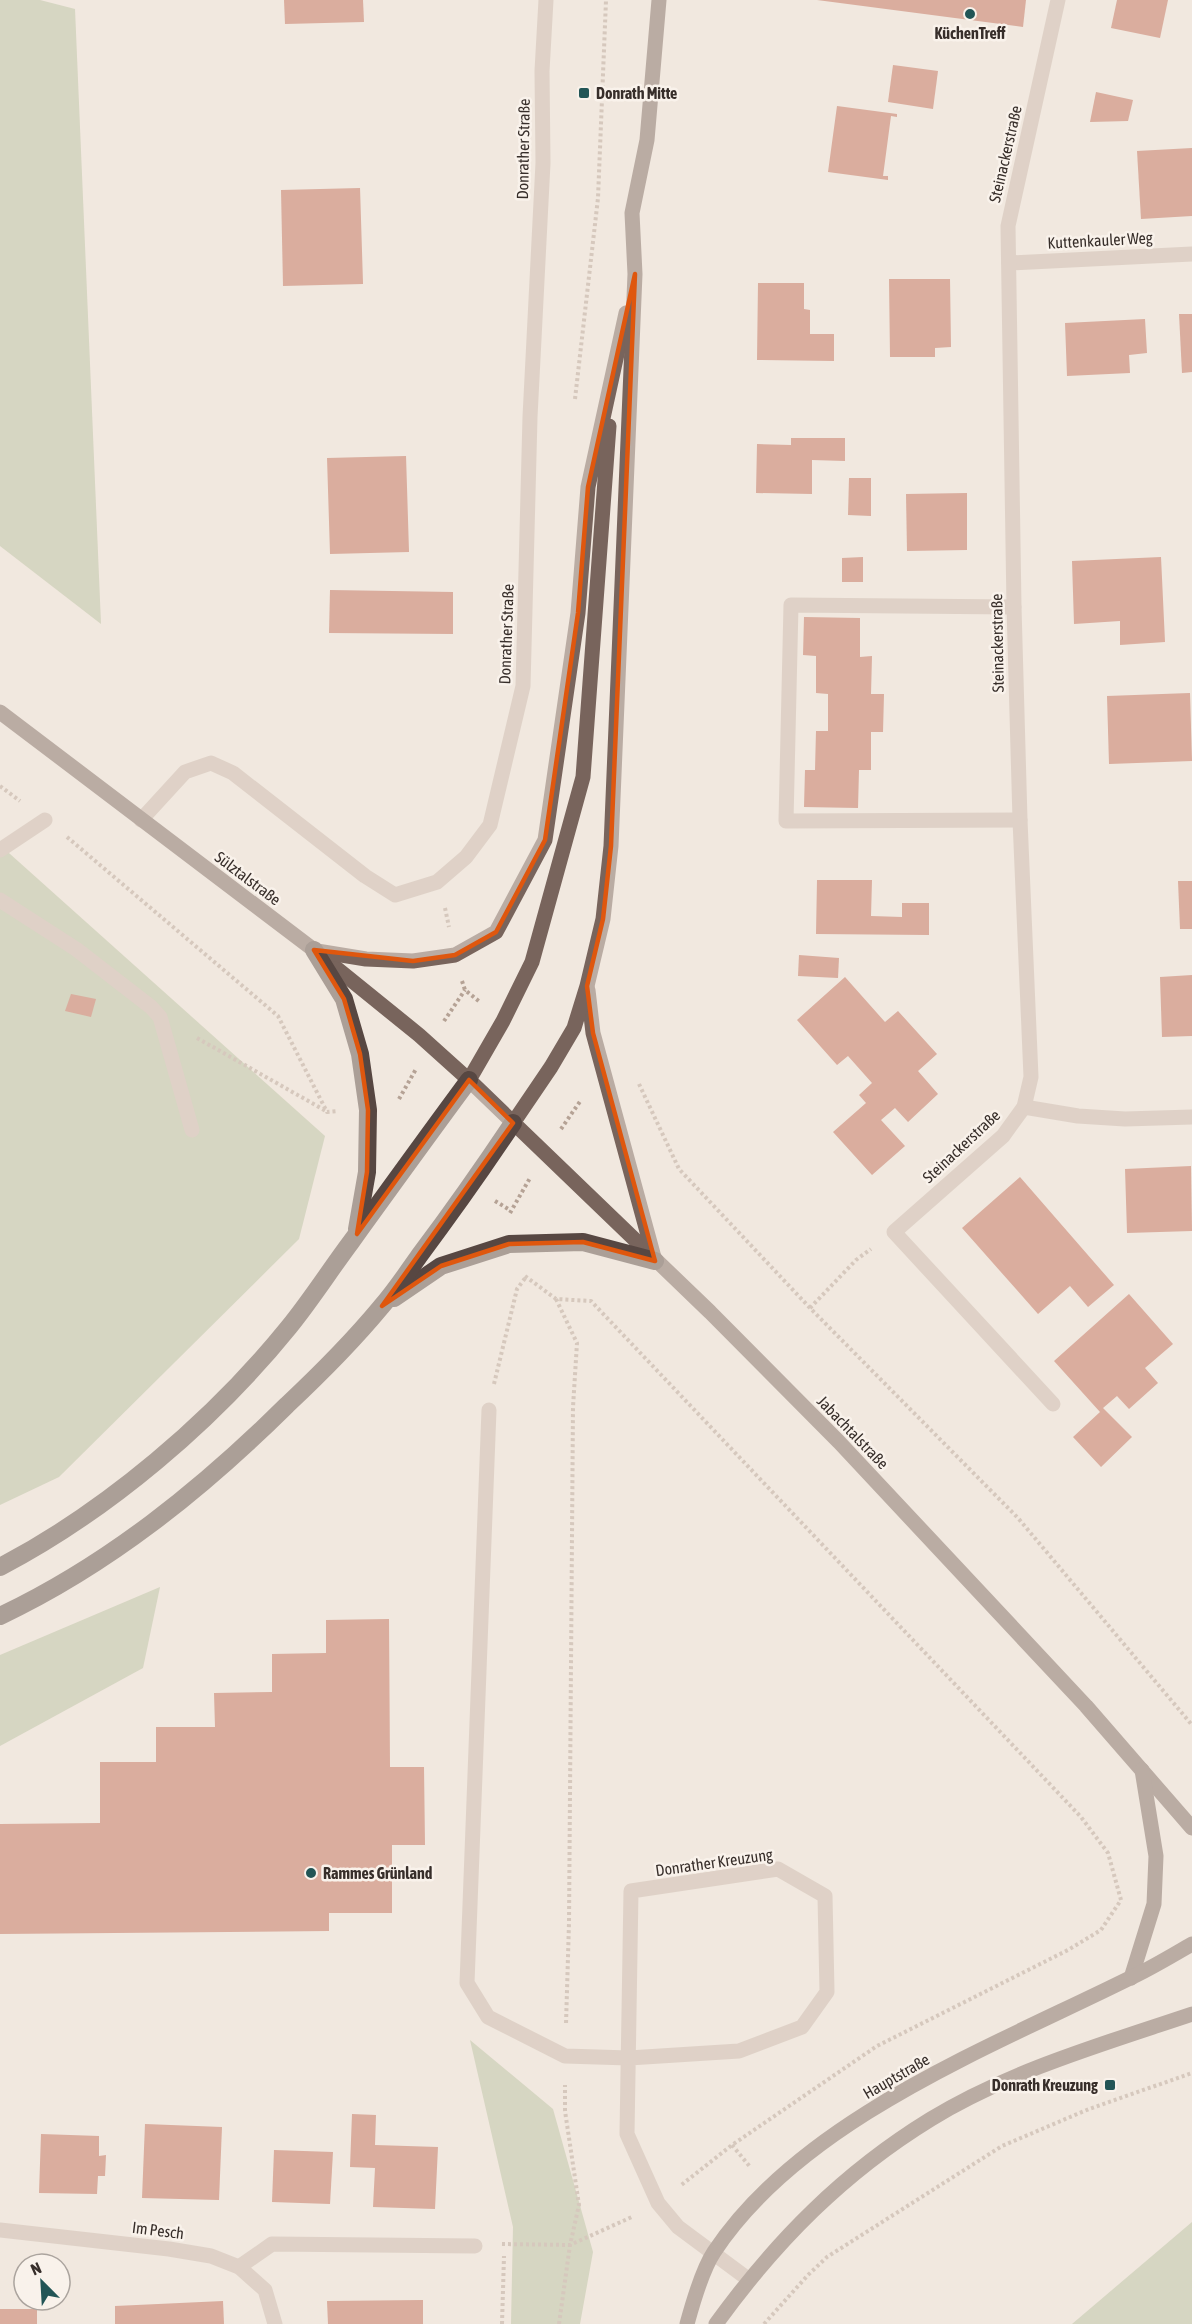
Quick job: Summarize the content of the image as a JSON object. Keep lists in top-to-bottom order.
{
  "streets": {
    "main road": ["Sülztalstraße", "Jabachtalstraße", "Hauptstraße"],
    "street": [
      "Donrather Straße",
      "Steinackerstraße",
      "Kuttenkauler Weg",
      "Donrather Kreuzung",
      "Im Pesch"
    ]
  },
  "crossings": [
    ["Donrather Straße", "Sülztalstraße"],
    ["Steinackerstraße", "Kuttenkauler Weg"],
    ["Sülztalstraße", "Jabachtalstraße"],
    ["Donrather Kreuzung", "Hauptstraße"]
  ],
  "places": {
    "other": ["KüchenTreff", "Rammes Grünland"],
    "transit": ["Donrath Mitte", "Donrath Kreuzung"]
  },
  "north": "top left"
}
